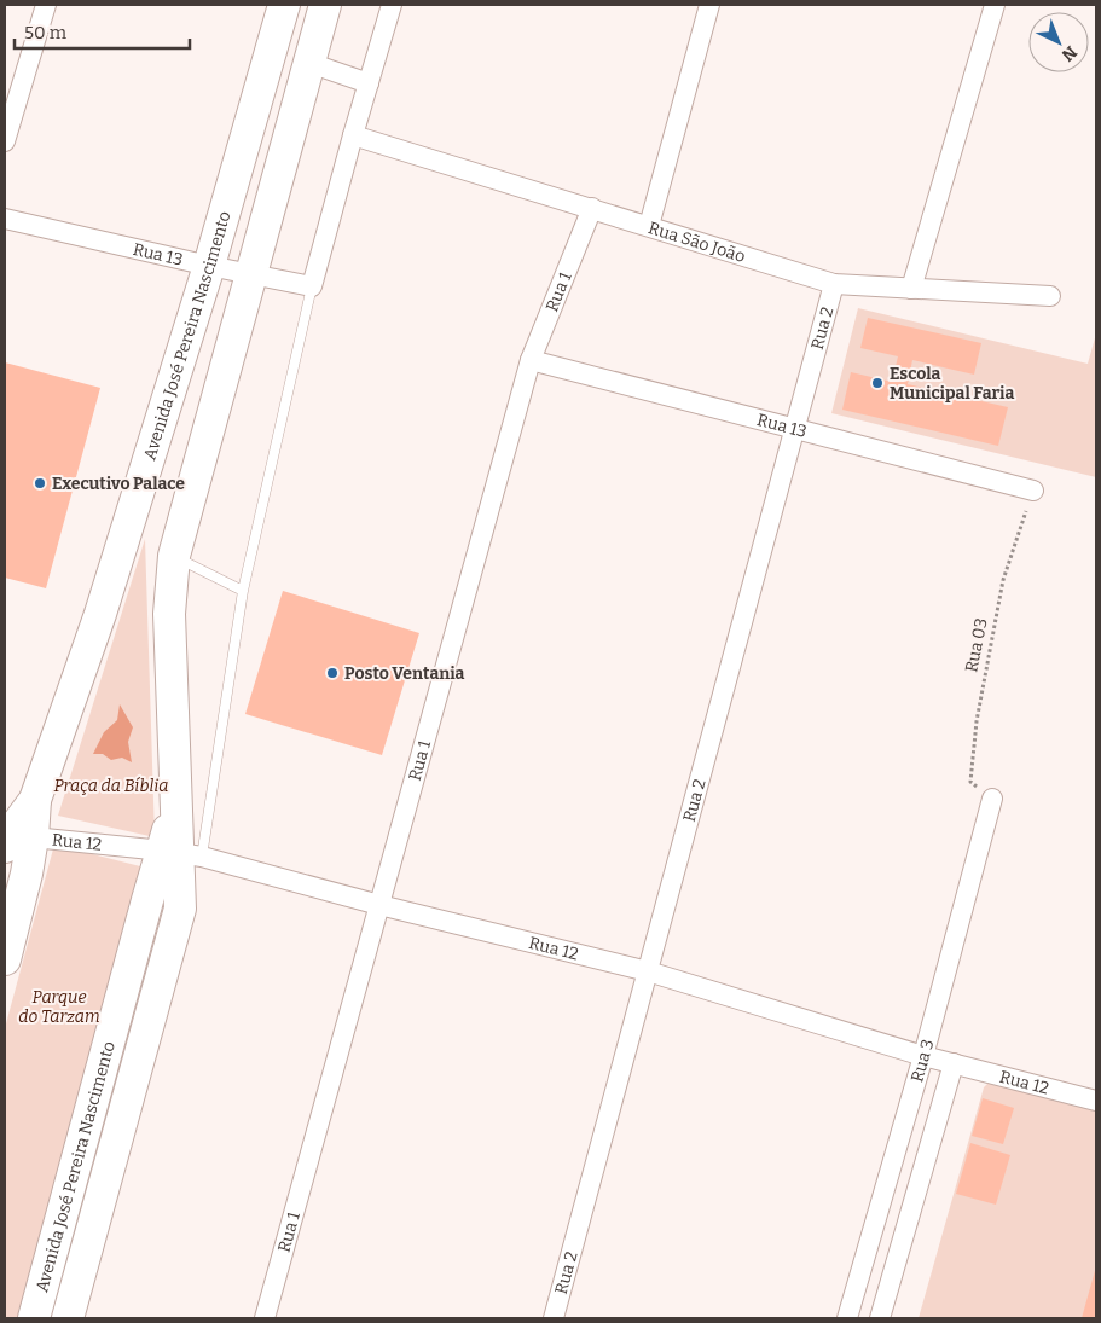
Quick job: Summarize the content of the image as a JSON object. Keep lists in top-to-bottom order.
{
  "streets": {
    "main road": ["Avenida José Pereira Nascimento"],
    "street": [
      "Rua São João",
      "Rua 13",
      "Rua 1",
      "Rua 2",
      "Rua 12",
      "Rua 3"
    ],
    "path": ["Rua 03"]
  },
  "crossings": [
    ["Rua São João", "Rua 1"],
    ["Rua São João", "Rua 2"],
    ["Rua 13", "Rua 1"],
    ["Rua 13", "Rua 2"],
    ["Rua 13", "Avenida José Pereira Nascimento"],
    ["Rua 13", "Rua 03"],
    ["Rua 1", "Rua 12"],
    ["Rua 2", "Rua 12"],
    ["Avenida José Pereira Nascimento", "Rua 12"],
    ["Rua 03", "Rua 3"],
    ["Rua 12", "Rua 3"]
  ],
  "parks": ["Praça da Bíblia", "Parque do Tarzam"],
  "places": ["Escola Municipal Faria", "Executivo Palace", "Posto Ventania"],
  "scale_bar": "50 m",
  "north": "bottom right"
}
